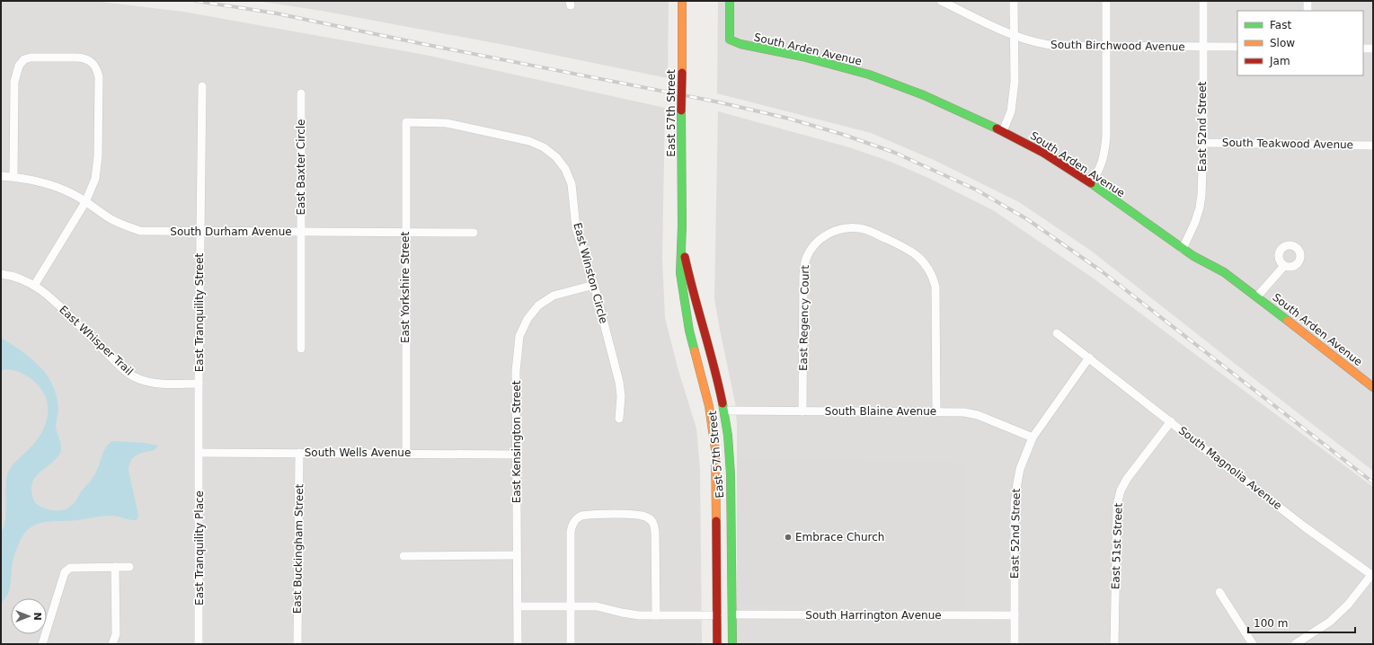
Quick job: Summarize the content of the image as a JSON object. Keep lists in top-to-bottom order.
{
  "streets": {
    "main road": ["South Arden Avenue", "East 57th Street"],
    "street": [
      "South Birchwood Avenue",
      "East 52nd Street",
      "South Teakwood Avenue",
      "East Baxter Circle",
      "South Durham Avenue",
      "East Winston Circle",
      "East Yorkshire Street",
      "East Tranquility Street",
      "East Regency Court",
      "East Whisper Trail",
      "South Blaine Avenue",
      "East Kensington Street",
      "South Wells Avenue",
      "South Magnolia Avenue",
      "East 51st Street",
      "East Tranquility Place",
      "East Buckingham Street",
      "South Harrington Avenue"
    ]
  },
  "crossings": [
    ["South Birchwood Avenue", "East 52nd Street"],
    ["South Arden Avenue", "East 52nd Street"],
    ["East 57th Street", "South Blaine Avenue"],
    ["East 57th Street", "South Harrington Avenue"],
    ["East 52nd Street", "South Teakwood Avenue"],
    ["East 52nd Street", "South Blaine Avenue"],
    ["East 52nd Street", "South Magnolia Avenue"],
    ["East 52nd Street", "South Harrington Avenue"],
    ["East Baxter Circle", "South Durham Avenue"],
    ["South Durham Avenue", "East Yorkshire Street"],
    ["South Durham Avenue", "East Tranquility Street"],
    ["East Winston Circle", "East Yorkshire Street"],
    ["East Winston Circle", "East Kensington Street"],
    ["East Yorkshire Street", "South Wells Avenue"],
    ["East Tranquility Street", "East Whisper Trail"],
    ["East Tranquility Street", "South Wells Avenue"],
    ["East Tranquility Street", "East Tranquility Place"],
    ["East Regency Court", "South Blaine Avenue"],
    ["East Kensington Street", "South Wells Avenue"],
    ["South Wells Avenue", "East Tranquility Place"],
    ["South Wells Avenue", "East Buckingham Street"],
    ["South Magnolia Avenue", "East 51st Street"]
  ],
  "places": ["Embrace Church"],
  "legend": ["Fast", "Slow", "Jam"],
  "scale_bar": "100 m",
  "north": "right"
}
